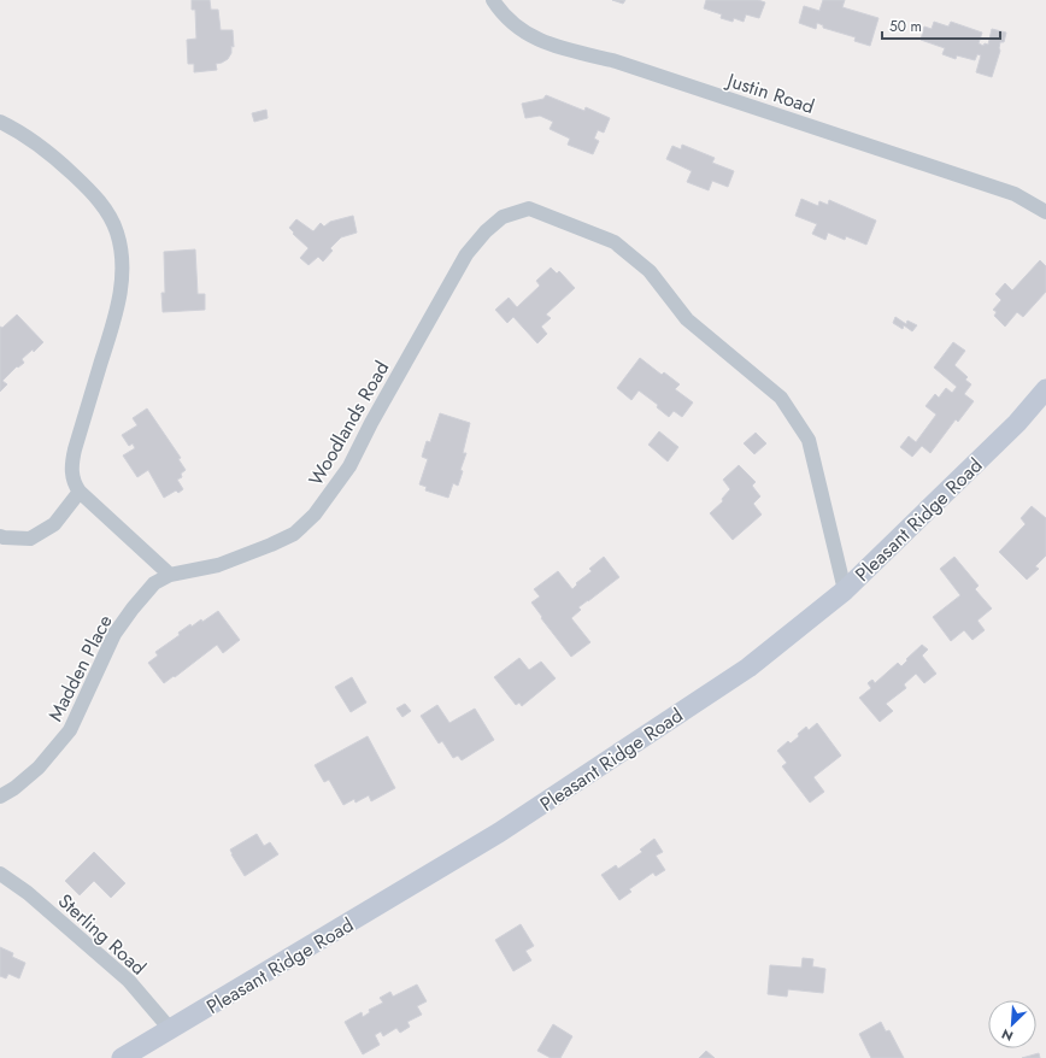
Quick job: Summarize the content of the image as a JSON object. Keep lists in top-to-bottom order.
{
  "streets": {
    "street": [
      "Justin Road",
      "Woodlands Road",
      "Pleasant Ridge Road",
      "Madden Place",
      "Sterling Road"
    ]
  },
  "crossings": [
    ["Woodlands Road", "Pleasant Ridge Road"],
    ["Woodlands Road", "Madden Place"],
    ["Pleasant Ridge Road", "Sterling Road"]
  ],
  "scale_bar": "50 m",
  "north": "bottom left"
}
